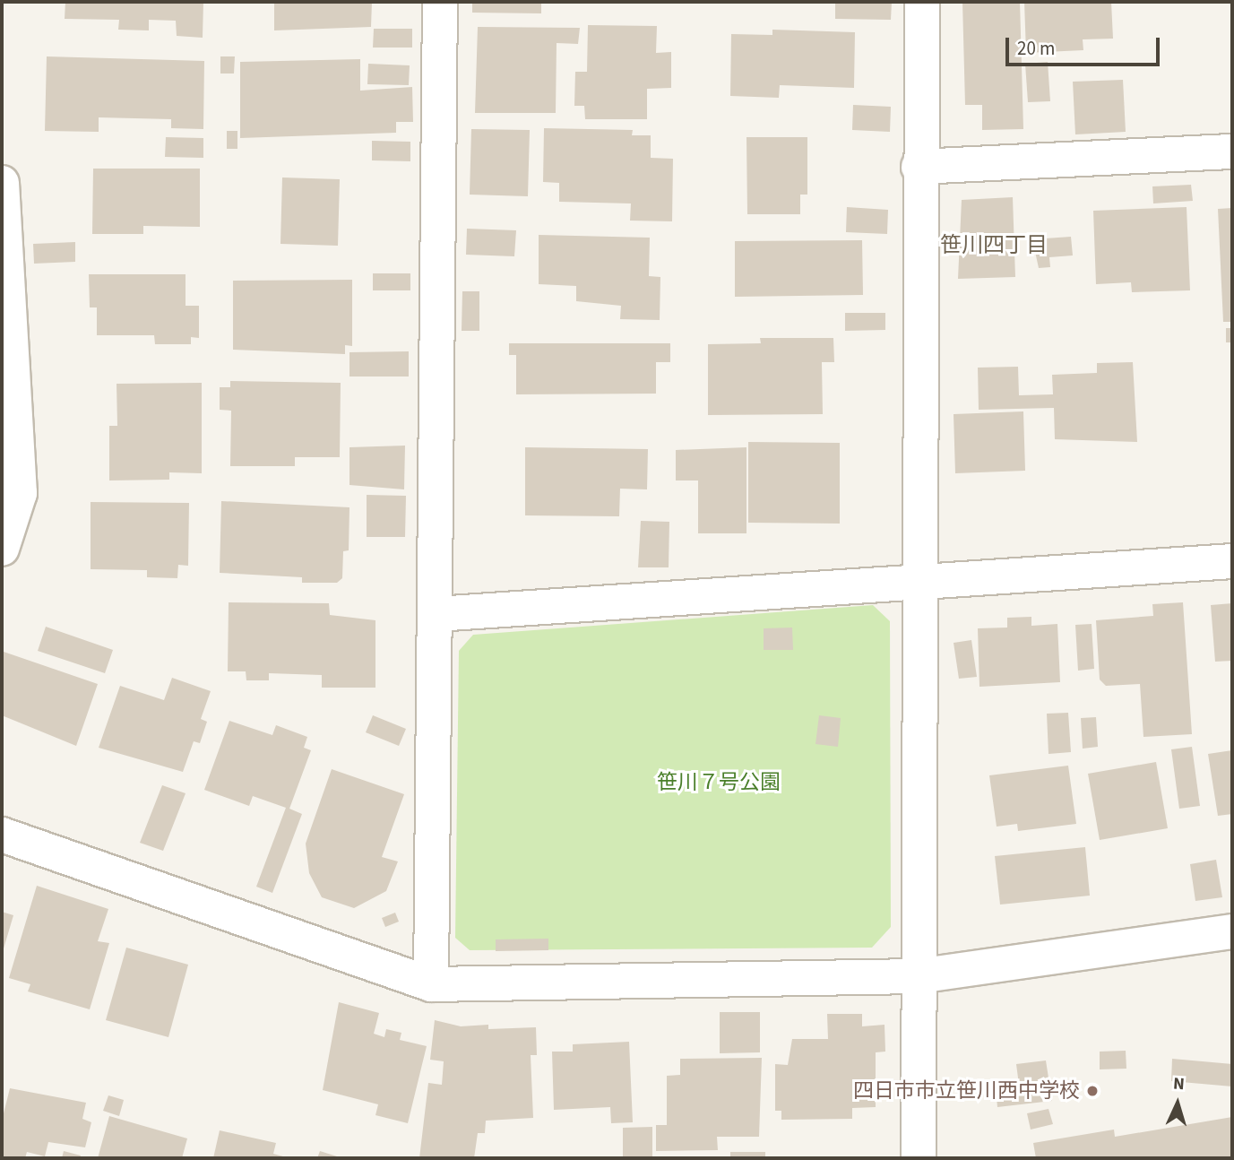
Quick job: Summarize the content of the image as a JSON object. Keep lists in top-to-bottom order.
{
  "districts": ["笹川四丁目"],
  "parks": ["笹川７号公園"],
  "places": ["四日市市立笹川西中学校"],
  "scale_bar": "20 m",
  "north": "top"
}
